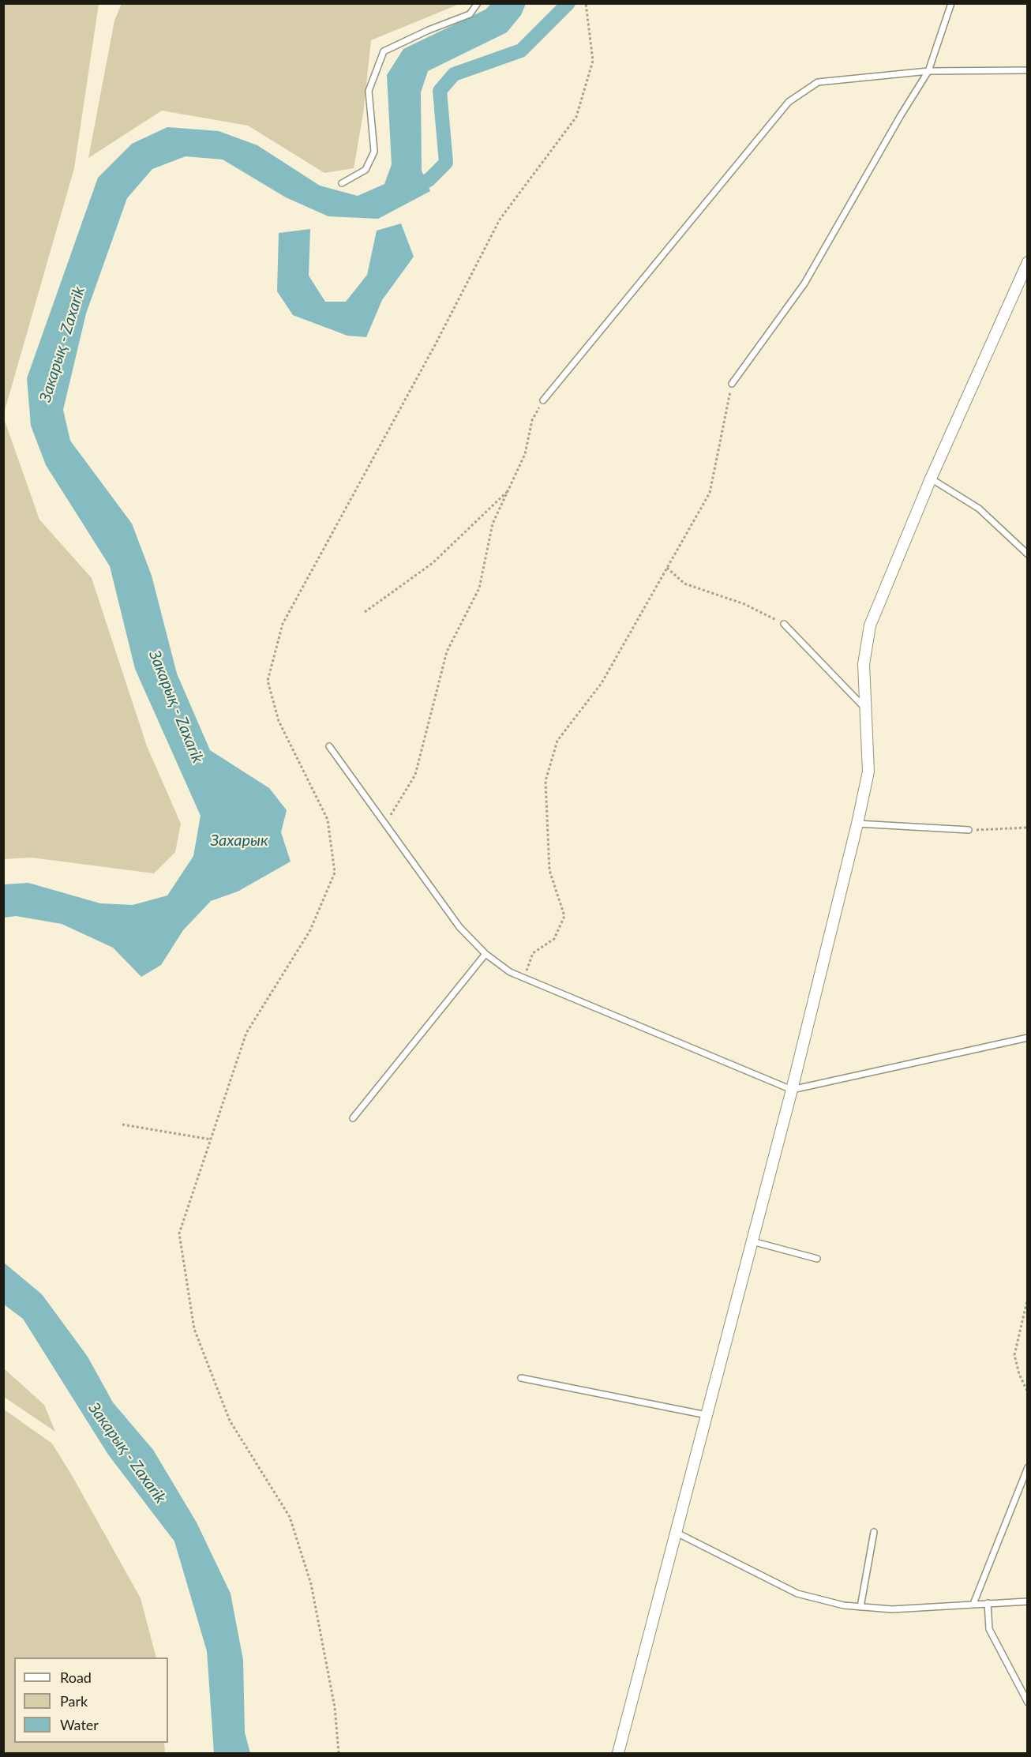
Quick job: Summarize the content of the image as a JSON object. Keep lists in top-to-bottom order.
{
  "water": ["Закарық - Zaxarik", "Захарык"],
  "legend": ["Road", "Park", "Water"]
}
